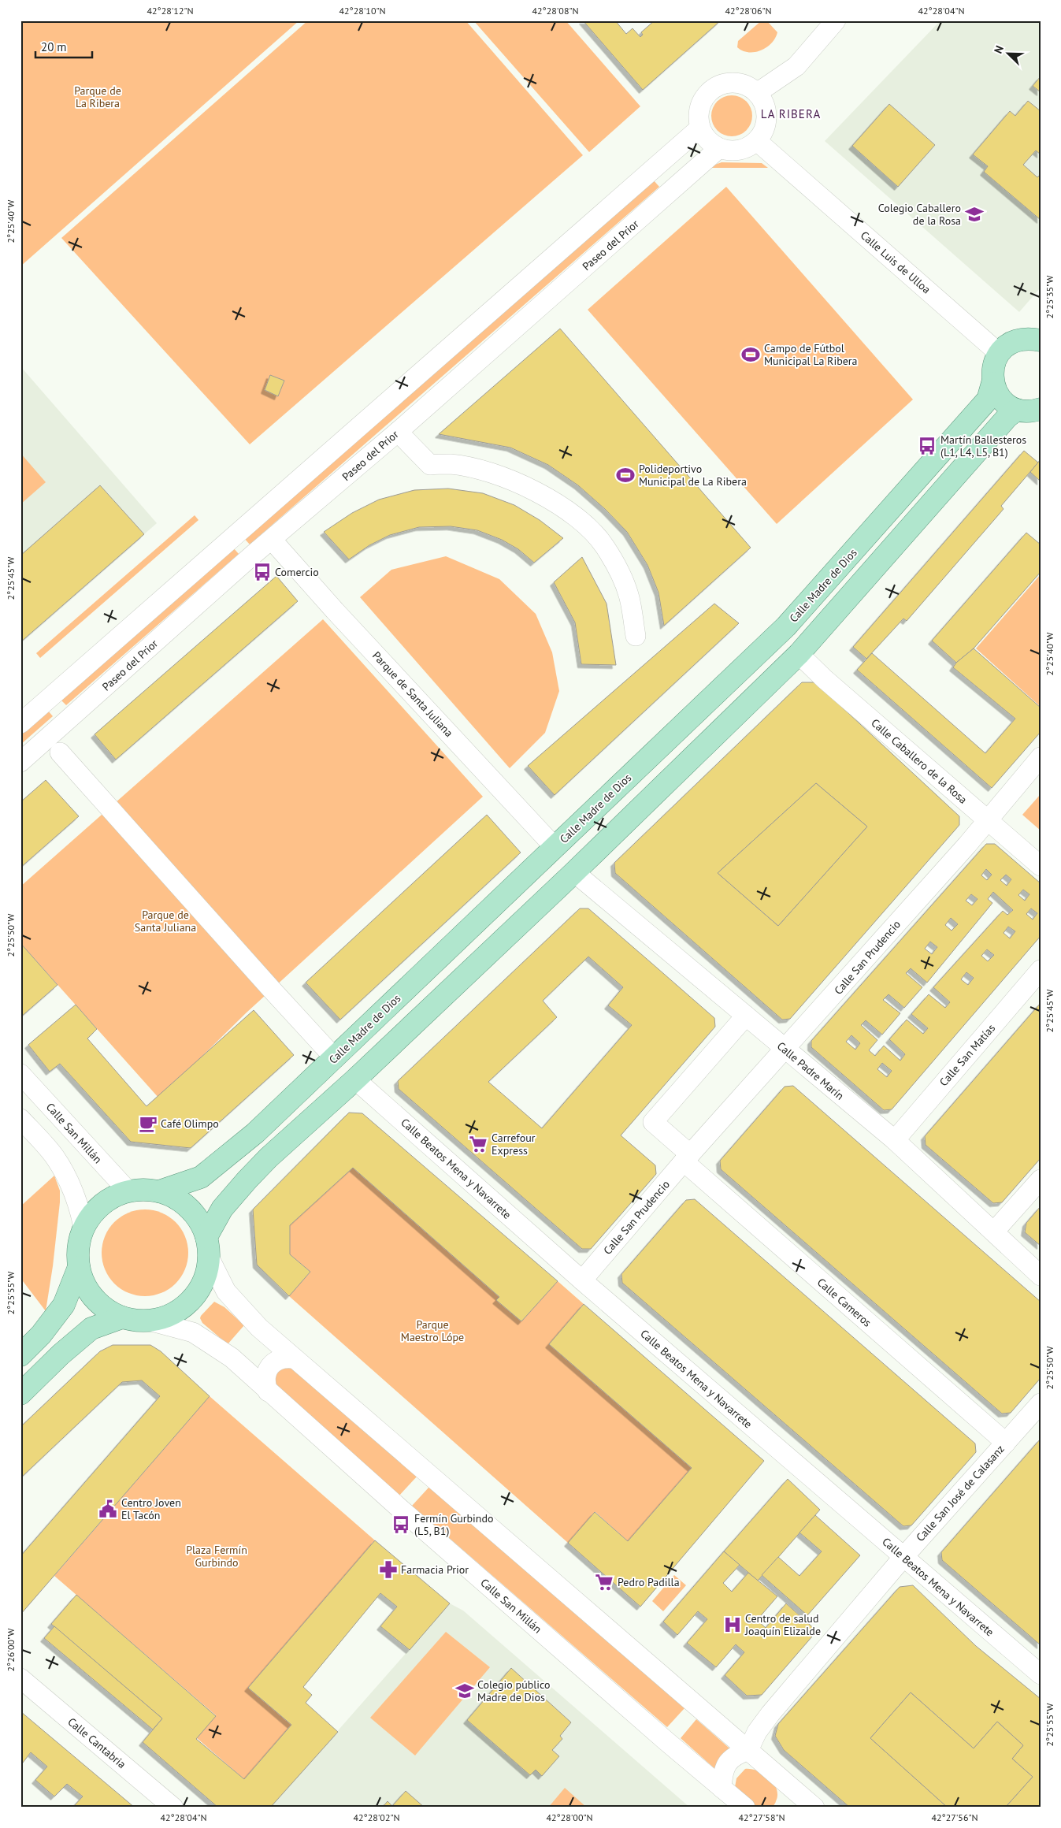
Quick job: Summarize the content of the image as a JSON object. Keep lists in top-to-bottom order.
{
  "streets": {
    "main road": ["Calle Madre de Dios"],
    "street": [
      "Paseo del Prior",
      "Calle Luis de Ulloa",
      "Parque de Santa Juliana",
      "Calle Caballero de la Rosa",
      "Calle San Prudencio",
      "Calle San Matías",
      "Calle Padre Marín",
      "Calle San Millán",
      "Calle Beatos Mena y Navarrete",
      "Calle Cameros",
      "Calle San José de Calasanz",
      "Calle Cantabria"
    ]
  },
  "crossings": [
    ["Paseo del Prior", "Calle Luis de Ulloa"],
    ["Paseo del Prior", "Parque de Santa Juliana"],
    ["Calle Luis de Ulloa", "Calle Madre de Dios"],
    ["Calle Madre de Dios", "Parque de Santa Juliana"],
    ["Calle Madre de Dios", "Calle San Millán"],
    ["Calle Caballero de la Rosa", "Calle San Prudencio"],
    ["Calle San Prudencio", "Calle Padre Marín"],
    ["Calle San Prudencio", "Calle Beatos Mena y Navarrete"],
    ["Calle San Prudencio", "Calle Cameros"],
    ["Calle San Matías", "Calle Padre Marín"],
    ["Calle Beatos Mena y Navarrete", "Calle San José de Calasanz"],
    ["Calle Cameros", "Calle San José de Calasanz"]
  ],
  "districts": ["LA RIBERA"],
  "parks": [
    "Parque de La Ribera",
    "Parque de Santa Juliana",
    "Parque Maestro Lópe",
    "Plaza Fermín Gurbindo"
  ],
  "places": {
    "school or university": ["Colegio Caballero de la Rosa", "Colegio público Madre de Dios"],
    "sports": ["Campo de Fútbol Municipal La Ribera", "Polideportivo Municipal de La Ribera"],
    "bus stop": ["Martín Ballesteros (L1, L4, L5, B1)", "Comercio", "Fermín Gurbindo (L5, B1)"],
    "cafe": ["Café Olimpo"],
    "supermarket": ["Carrefour Express", "Pedro Padilla"],
    "public building": ["Centro Joven El Tacón"],
    "pharmacy": ["Farmacia Prior"],
    "hospital": ["Centro de salud Joaquín Elizalde"]
  },
  "scale_bar": "20 m",
  "north": "top left",
  "coordinates": [
    "42°28'12\"N",
    "42°28'10\"N",
    "42°28'08\"N",
    "42°28'06\"N",
    "42°28'04\"N",
    "2°25'40\"W",
    "2°25'35\"W",
    "2°25'45\"W",
    "2°25'50\"W",
    "2°25'55\"W",
    "2°26'00\"W",
    "42°28'02\"N",
    "42°28'00\"N",
    "42°27'58\"N",
    "42°27'56\"N"
  ]
}
